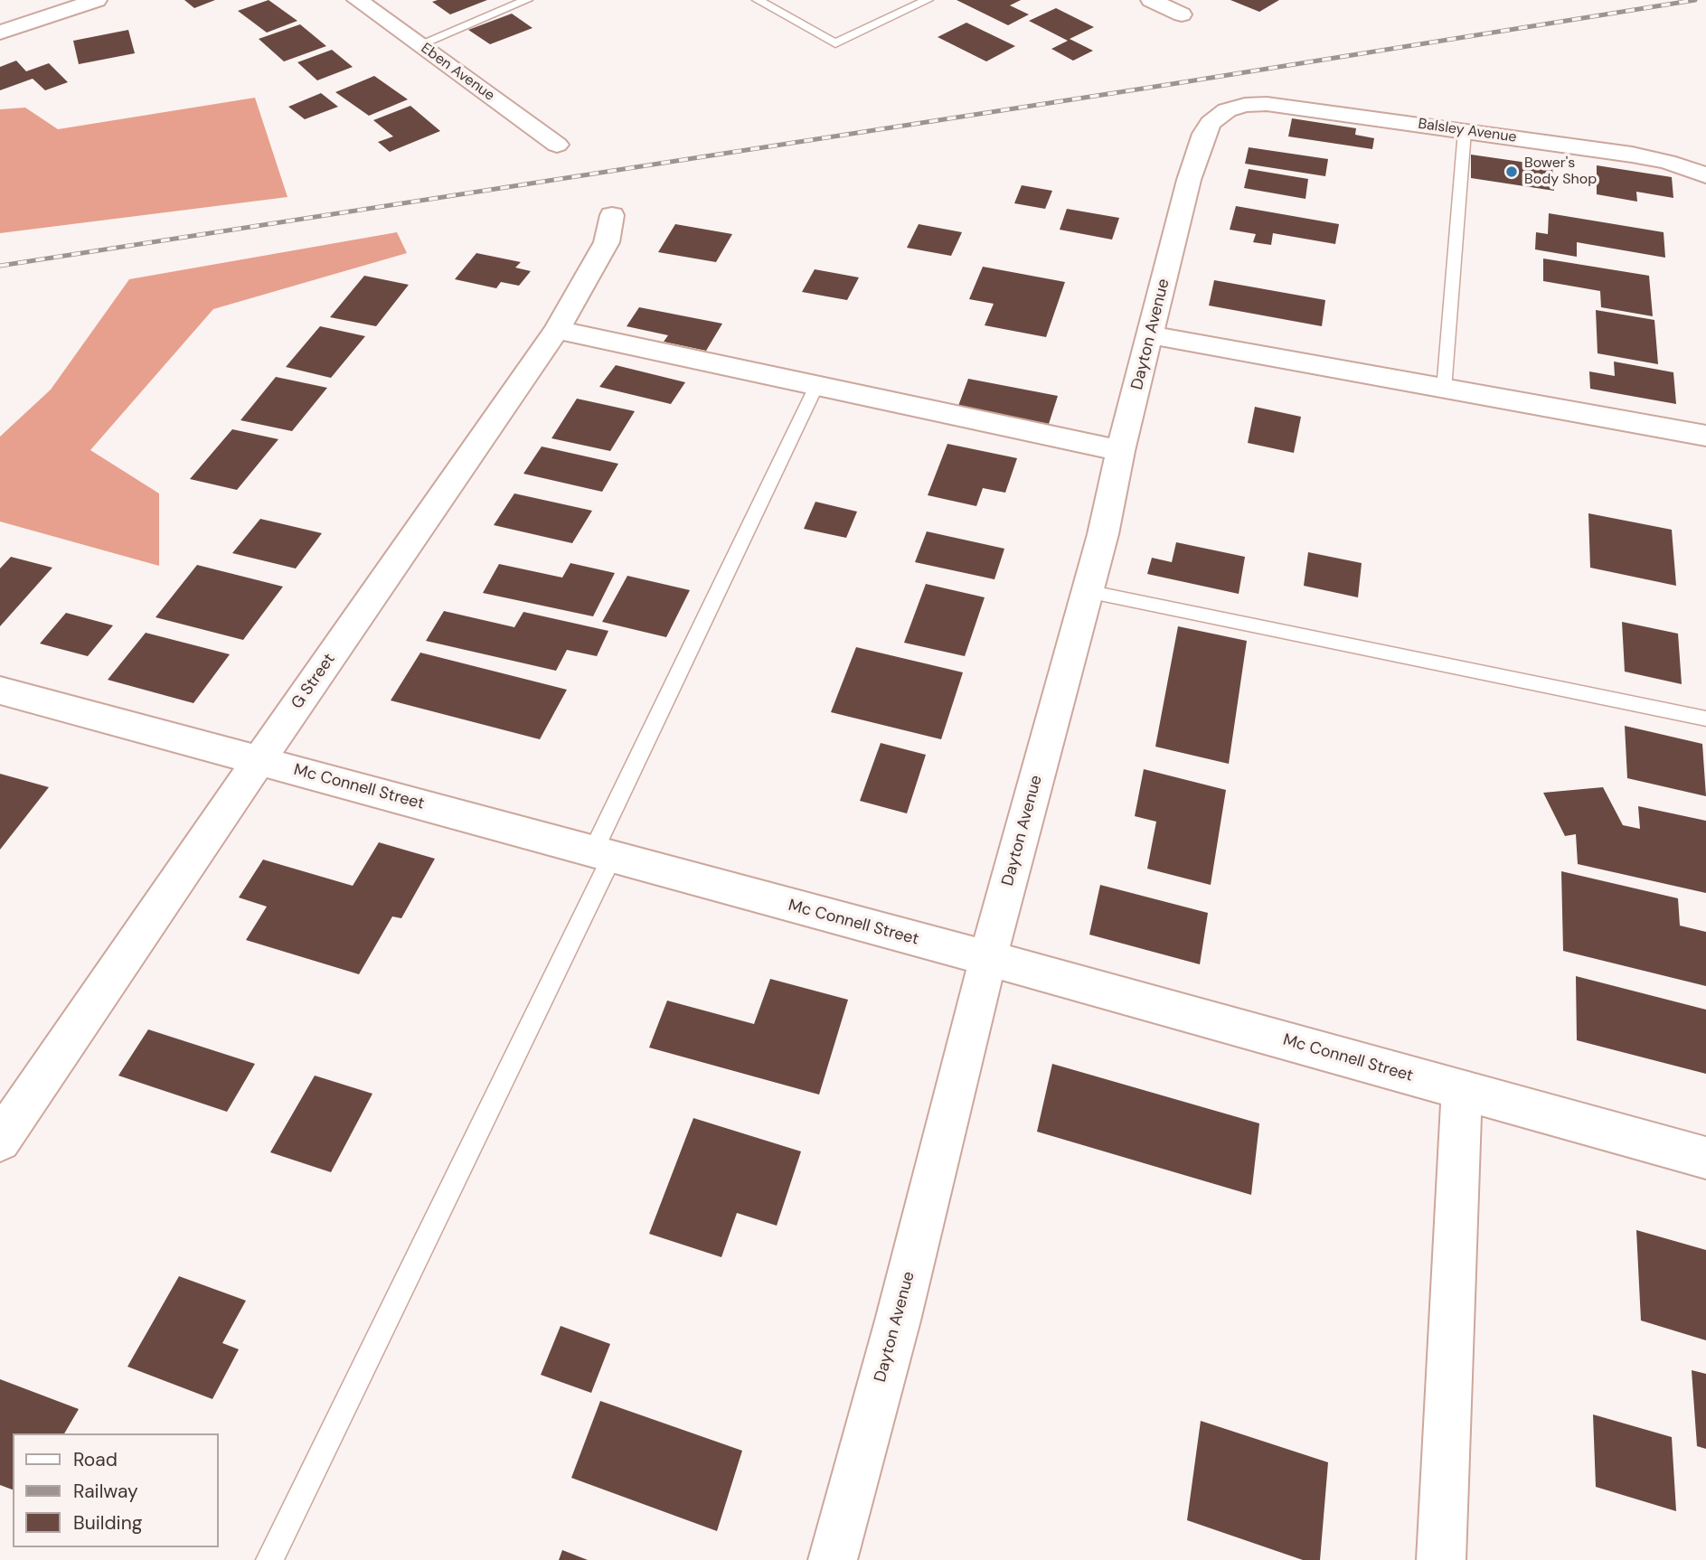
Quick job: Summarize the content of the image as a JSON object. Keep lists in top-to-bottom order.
{
  "streets": {
    "street": [
      "Eben Avenue",
      "Balsley Avenue",
      "Dayton Avenue",
      "G Street",
      "Mc Connell Street"
    ]
  },
  "crossings": [
    ["Balsley Avenue", "Dayton Avenue"],
    ["Dayton Avenue", "Mc Connell Street"],
    ["G Street", "Mc Connell Street"]
  ],
  "places": ["Bower's Body Shop"],
  "legend": ["Road", "Railway", "Building"]
}
